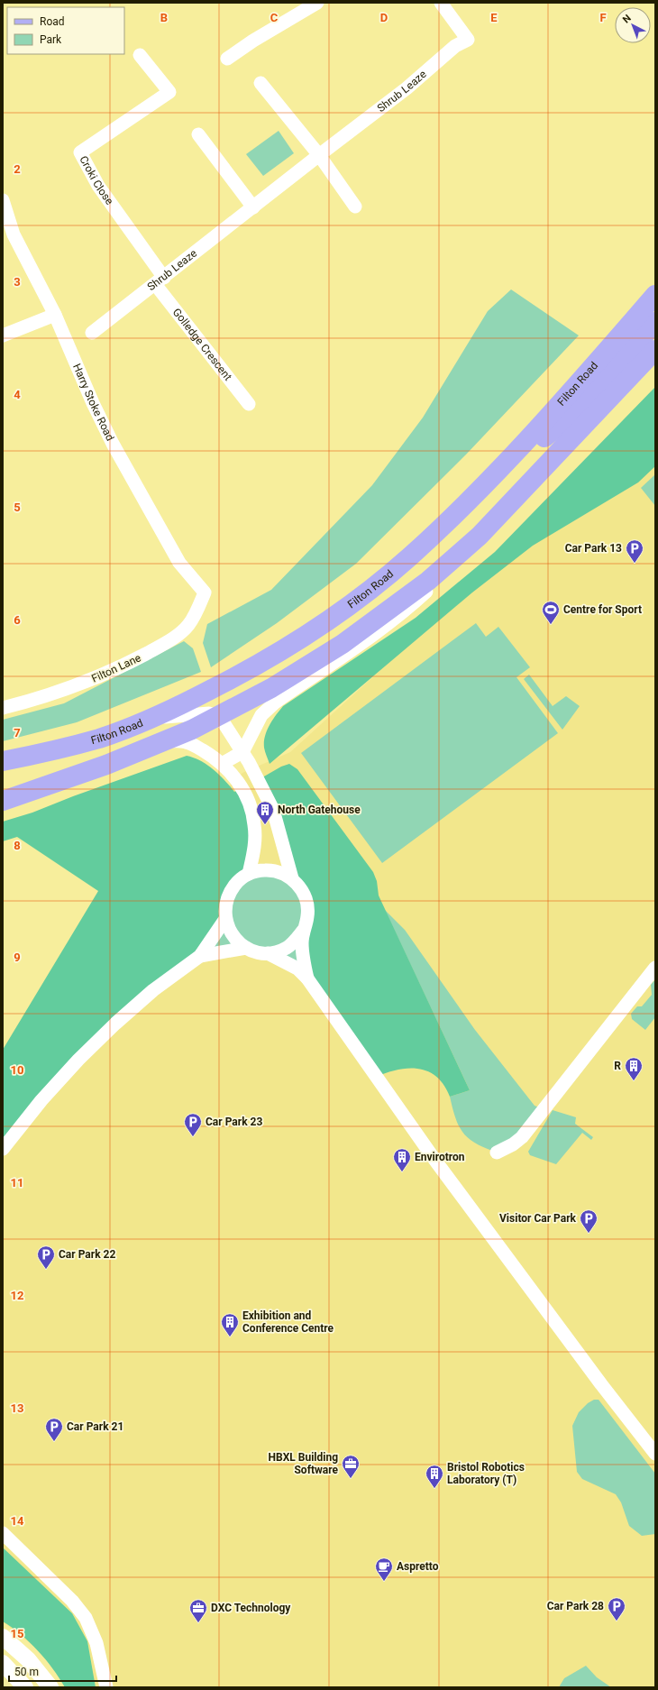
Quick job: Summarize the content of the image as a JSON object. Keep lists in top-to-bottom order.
{
  "streets": {
    "main road": ["Filton Road"],
    "street": [
      "Shrub Leaze",
      "Croki Close",
      "Golledge Crescent",
      "Harry Stoke Road",
      "Filton Lane"
    ]
  },
  "crossings": [
    ["Shrub Leaze", "Croki Close"],
    ["Shrub Leaze", "Golledge Crescent"],
    ["Croki Close", "Golledge Crescent"],
    ["Harry Stoke Road", "Filton Lane"]
  ],
  "places": {
    "parking": [
      "Car Park 13",
      "Car Park 23",
      "Visitor Car Park",
      "Car Park 22",
      "Car Park 21",
      "Car Park 28"
    ],
    "sports": ["Centre for Sport"],
    "building": [
      "North Gatehouse",
      "R",
      "Envirotron",
      "Exhibition and Conference Centre",
      "Bristol Robotics Laboratory (T)"
    ],
    "office": ["HBXL Building Software", "DXC Technology"],
    "cafe": ["Aspretto"]
  },
  "legend": ["Road", "Park"],
  "scale_bar": "50 m",
  "north": "top left",
  "grid": {
    "columns": [
      "B",
      "C",
      "D",
      "E",
      "F"
    ],
    "rows": [
      "2",
      "3",
      "4",
      "5",
      "6",
      "7",
      "8",
      "9",
      "10",
      "11",
      "12",
      "13",
      "14",
      "15"
    ]
  }
}
